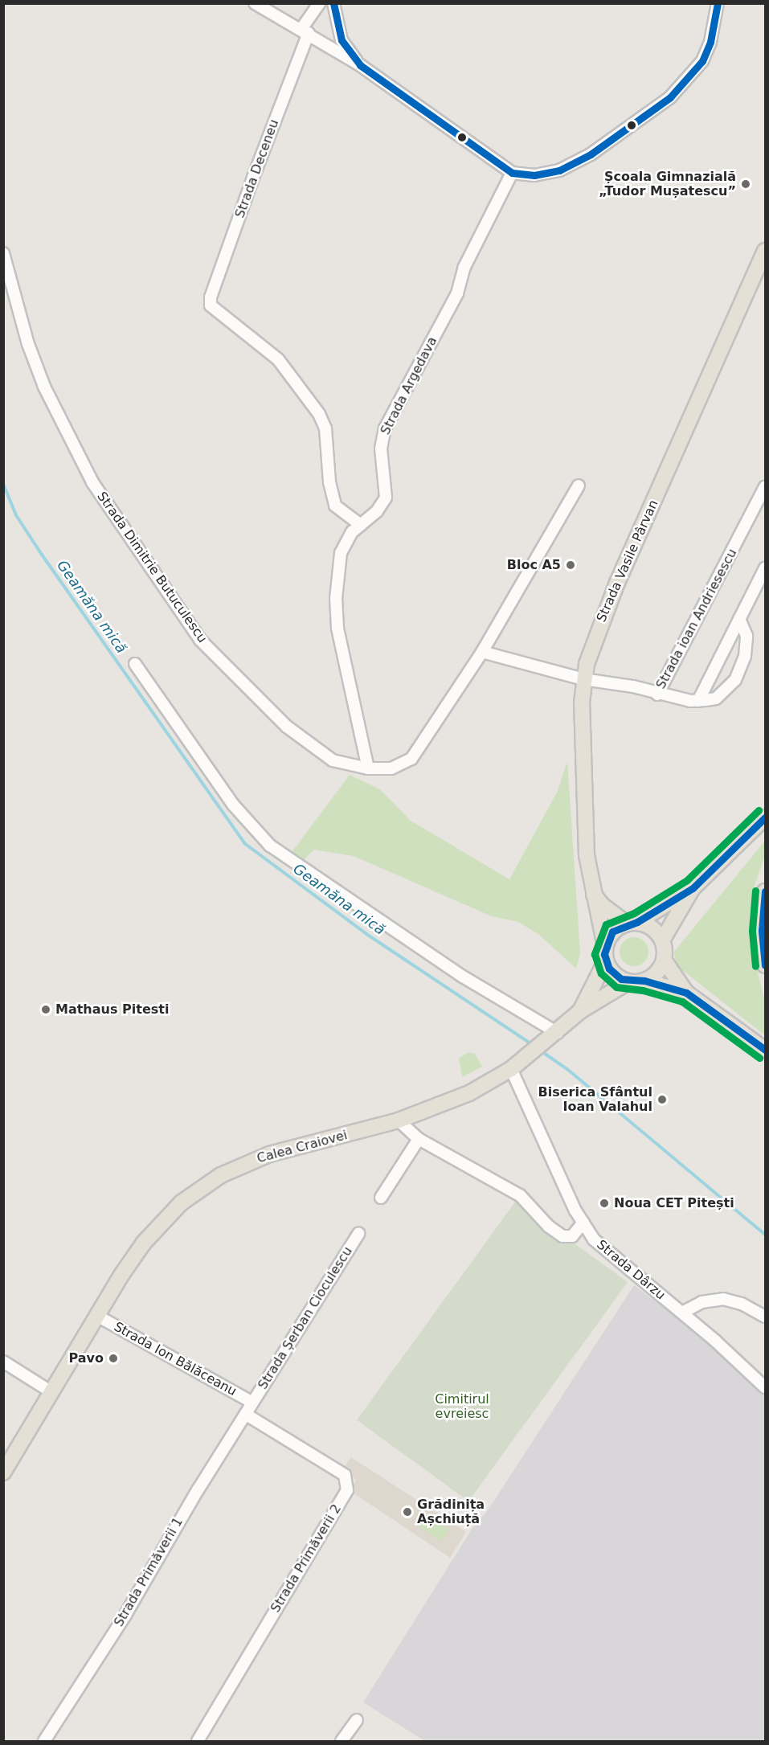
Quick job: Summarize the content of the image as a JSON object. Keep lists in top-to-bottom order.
{
  "streets": {
    "main road": ["Strada Vasile Pârvan", "Calea Craiovei"],
    "street": [
      "Strada Deceneu",
      "Strada Argedava",
      "Strada Dimitrie Butuculescu",
      "Strada ioan Andriesescu",
      "Strada Dârzu",
      "Strada Șerban Cioculescu",
      "Strada Ion Bălăceanu",
      "Strada Primăverii 2",
      "Strada Primăverii 1"
    ]
  },
  "crossings": [
    ["Strada Deceneu", "Strada Argedava"],
    ["Strada Argedava", "Strada Dimitrie Butuculescu"],
    ["Strada Vasile Pârvan", "Strada ioan Andriesescu"],
    ["Strada Dimitrie Butuculescu", "Strada ioan Andriesescu"],
    ["Calea Craiovei", "Strada Dârzu"],
    ["Calea Craiovei", "Strada Ion Bălăceanu"],
    ["Strada Șerban Cioculescu", "Strada Ion Bălăceanu"],
    ["Strada Șerban Cioculescu", "Strada Primăverii 1"],
    ["Strada Ion Bălăceanu", "Strada Primăverii 1"],
    ["Strada Primăverii 2", "Strada Primăverii 1"]
  ],
  "water": ["Geamăna mică"],
  "parks": ["Cimitirul evreiesc"],
  "places": [
    "Școala Gimnazială „Tudor Mușatescu”",
    "Bloc A5",
    "Mathaus Pitesti",
    "Biserica Sfântul Ioan Valahul",
    "Noua CET Pitești",
    "Pavo",
    "Grădinița Așchiuță"
  ]
}
